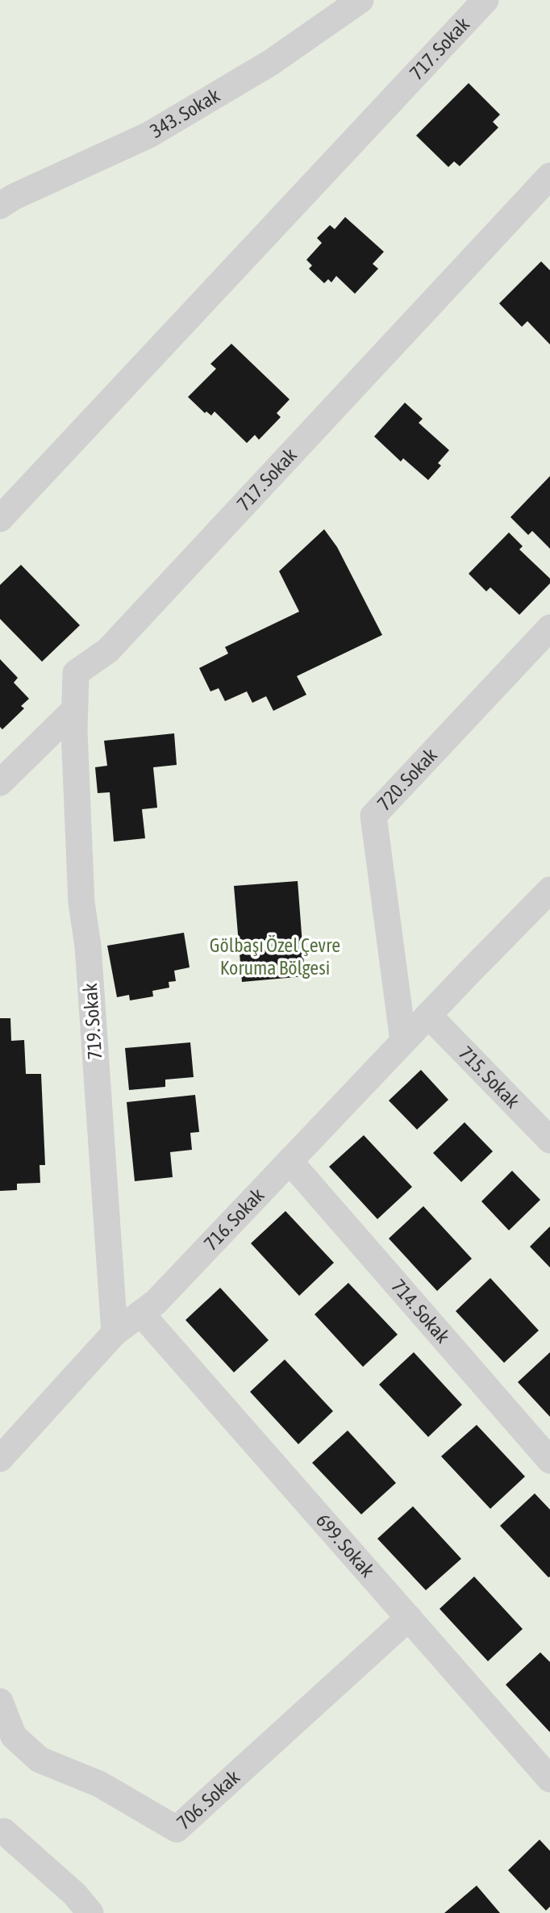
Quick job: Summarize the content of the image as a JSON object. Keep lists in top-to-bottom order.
{
  "streets": {
    "street": [
      "717. Sokak",
      "343. Sokak",
      "720. Sokak",
      "719. Sokak",
      "715. Sokak",
      "716. Sokak",
      "714. Sokak",
      "699. Sokak",
      "706. Sokak"
    ]
  },
  "crossings": [
    ["717. Sokak", "719. Sokak"],
    ["720. Sokak", "716. Sokak"],
    ["719. Sokak", "716. Sokak"],
    ["715. Sokak", "716. Sokak"],
    ["716. Sokak", "714. Sokak"],
    ["716. Sokak", "699. Sokak"],
    ["699. Sokak", "706. Sokak"]
  ],
  "parks": ["Gölbaşı Özel Çevre Koruma Bölgesi"]
}
